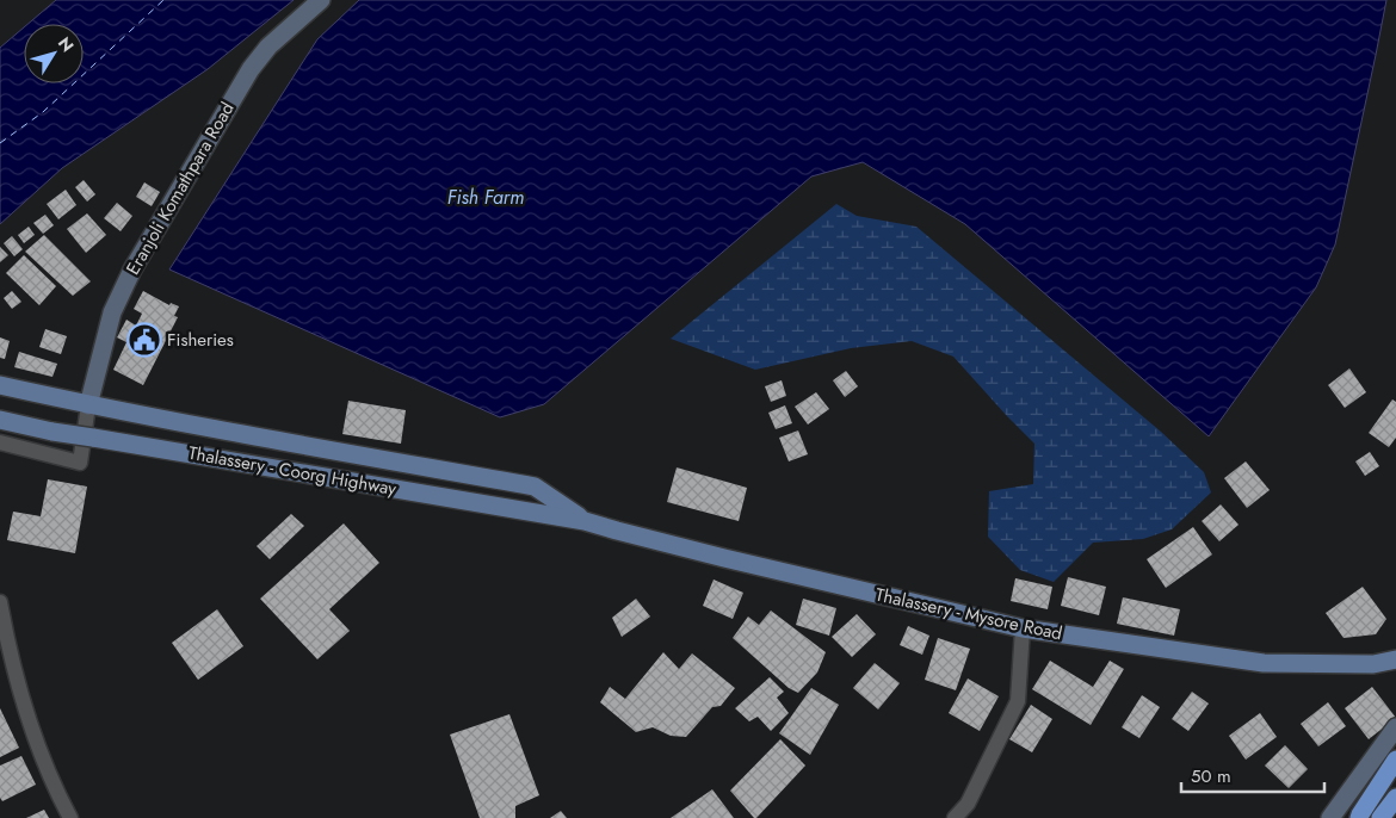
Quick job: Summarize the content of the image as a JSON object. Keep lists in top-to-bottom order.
{
  "streets": {
    "main road": ["Eranjoli Komathpara Road", "Thalassery - Coorg Highway", "Thalassery - Mysore Road"]
  },
  "crossings": [
    ["Thalassery - Coorg Highway", "Thalassery - Mysore Road"]
  ],
  "water": ["Fish Farm"],
  "places": {
    "public building": ["Fisheries"]
  },
  "scale_bar": "50 m",
  "north": "top right"
}
